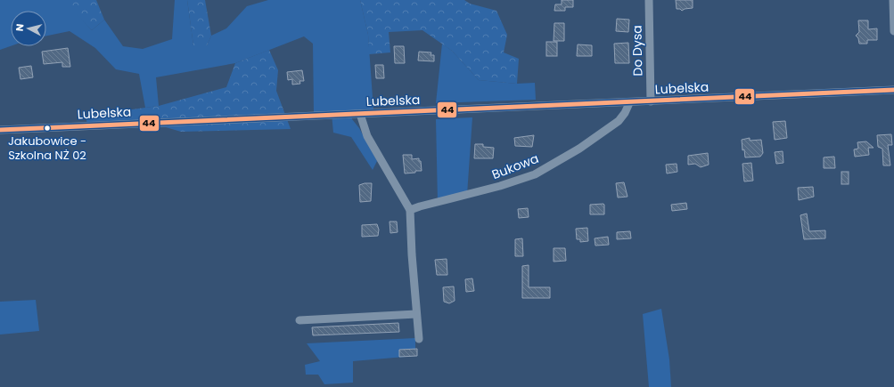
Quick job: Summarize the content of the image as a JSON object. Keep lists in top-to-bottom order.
{
  "streets": {
    "street": ["Do Dysa", "Lubelska", "Bukowa"]
  },
  "crossings": [
    ["Do Dysa", "Lubelska"],
    ["Lubelska", "Bukowa"]
  ],
  "places": ["Jakubowice - Szkolna NŻ 02"],
  "lines": ["transit line 44"],
  "north": "left"
}
